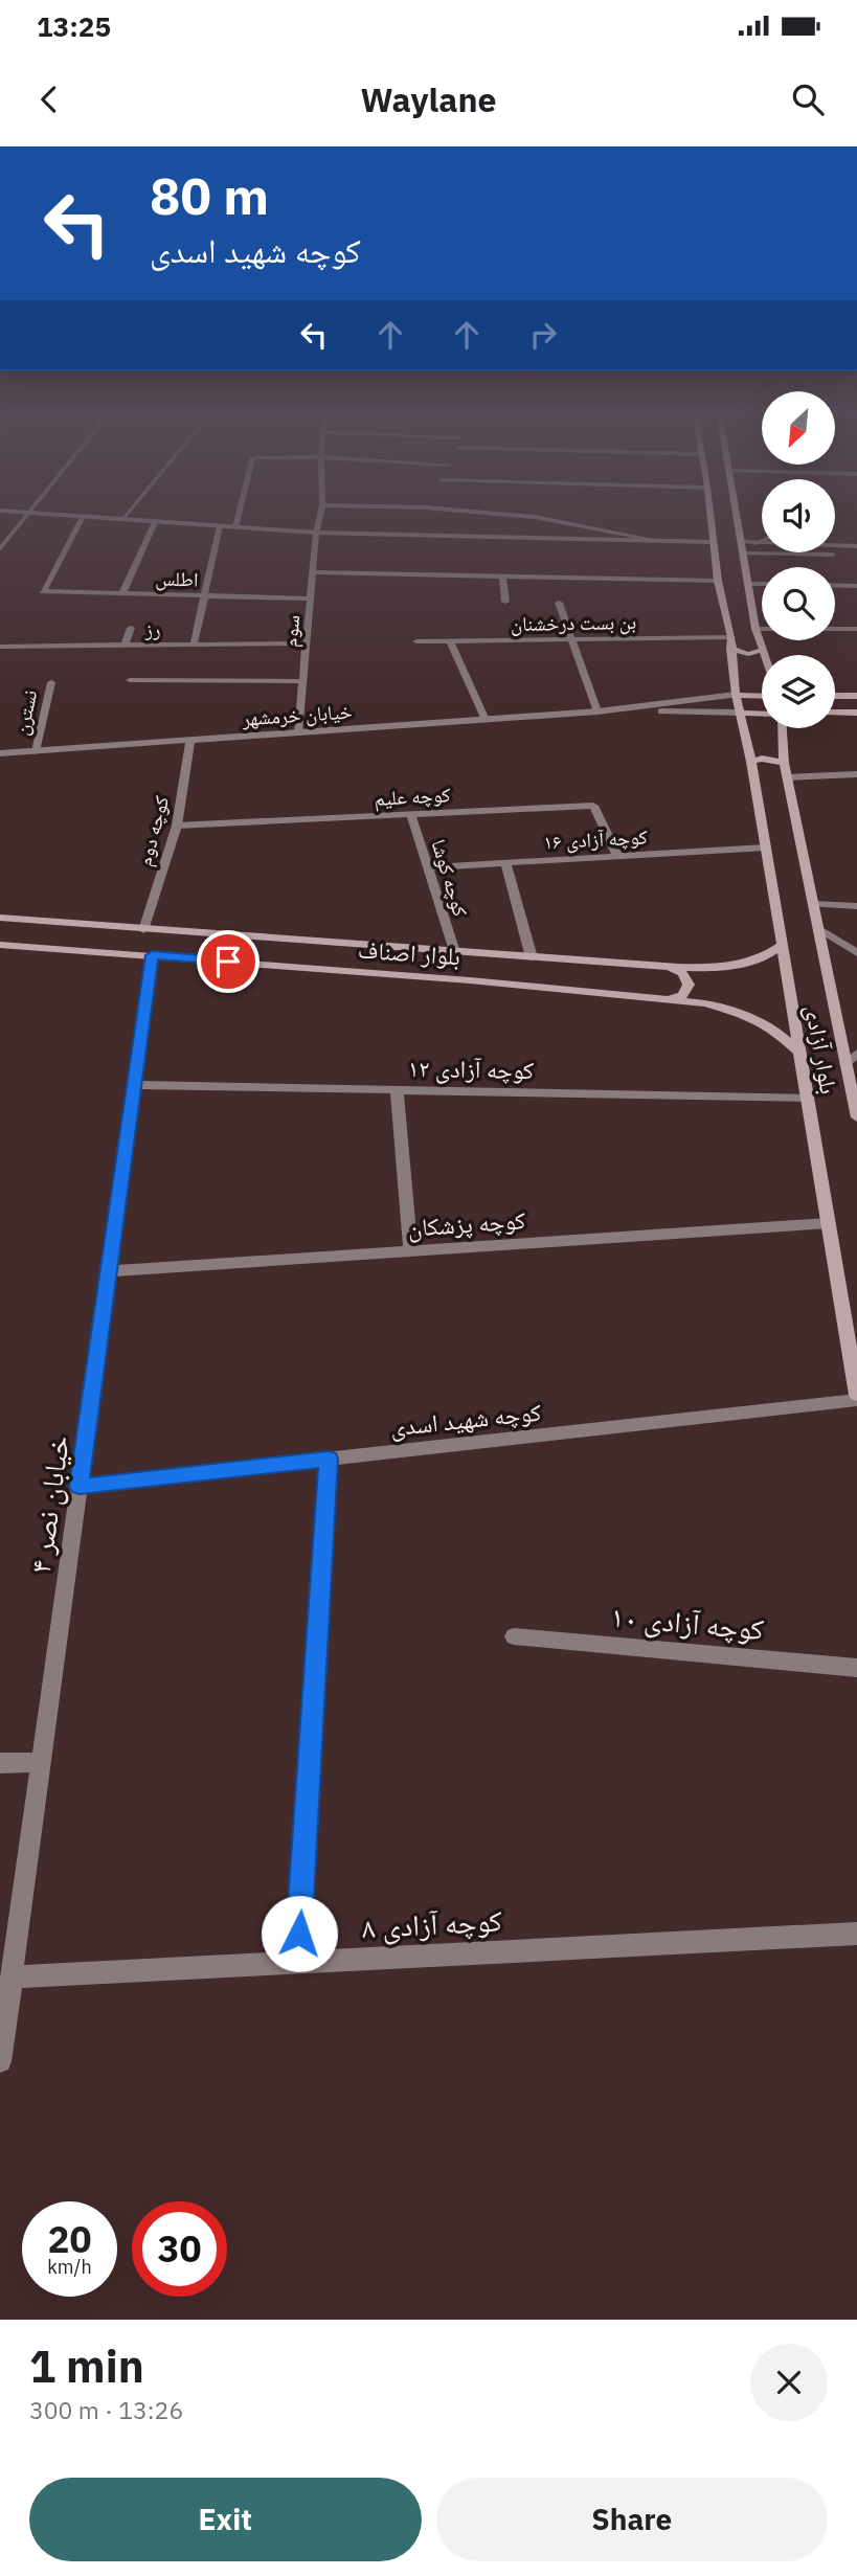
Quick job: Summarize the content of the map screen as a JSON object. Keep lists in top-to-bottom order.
{
  "streets": {
    "main road": ["بلوار اصناف", "بلوار آزادی"],
    "street": [
      "اطلس",
      "بن بست درخشنان",
      "رز",
      "سوم",
      "نسترن",
      "خیابان خرمشهر",
      "کوچه علیم",
      "کوچه دوم",
      "کوچه آزادی ۱۶",
      "کوچه کوشا",
      "کوچه آزادی ۱۲",
      "کوچه پزشکان",
      "کوچه شهید اسدی",
      "خیابان نصر ۴",
      "کوچه آزادی ۱۰",
      "کوچه آزادی ۸"
    ]
  },
  "crossings": [
    ["اطلس", "سوم"],
    ["رز", "سوم"],
    ["سوم", "خیابان خرمشهر"],
    ["نسترن", "خیابان خرمشهر"],
    ["خیابان خرمشهر", "کوچه دوم"],
    ["خیابان خرمشهر", "بلوار آزادی"],
    ["کوچه علیم", "کوچه دوم"],
    ["کوچه علیم", "کوچه آزادی ۱۶"],
    ["کوچه علیم", "کوچه کوشا"],
    ["کوچه دوم", "بلوار اصناف"],
    ["کوچه آزادی ۱۶", "کوچه کوشا"],
    ["کوچه آزادی ۱۶", "بلوار آزادی"],
    ["کوچه کوشا", "بلوار اصناف"],
    ["بلوار اصناف", "بلوار آزادی"],
    ["بلوار اصناف", "خیابان نصر ۴"],
    ["بلوار آزادی", "کوچه آزادی ۱۲"],
    ["بلوار آزادی", "کوچه پزشکان"],
    ["بلوار آزادی", "کوچه شهید اسدی"],
    ["کوچه آزادی ۱۲", "خیابان نصر ۴"],
    ["کوچه پزشکان", "خیابان نصر ۴"],
    ["کوچه شهید اسدی", "خیابان نصر ۴"],
    ["خیابان نصر ۴", "کوچه آزادی ۸"]
  ],
  "north": "bottom left",
  "page": {
    "status": "13:25",
    "header": "Waylane",
    "turn": ["80 m", "کوچه شهید اسدی"],
    "speed": "20 km/h",
    "limit": "30",
    "heading": ["1 min", "300 m · 13:26"],
    "buttons": ["Exit", "Share"]
  }
}
